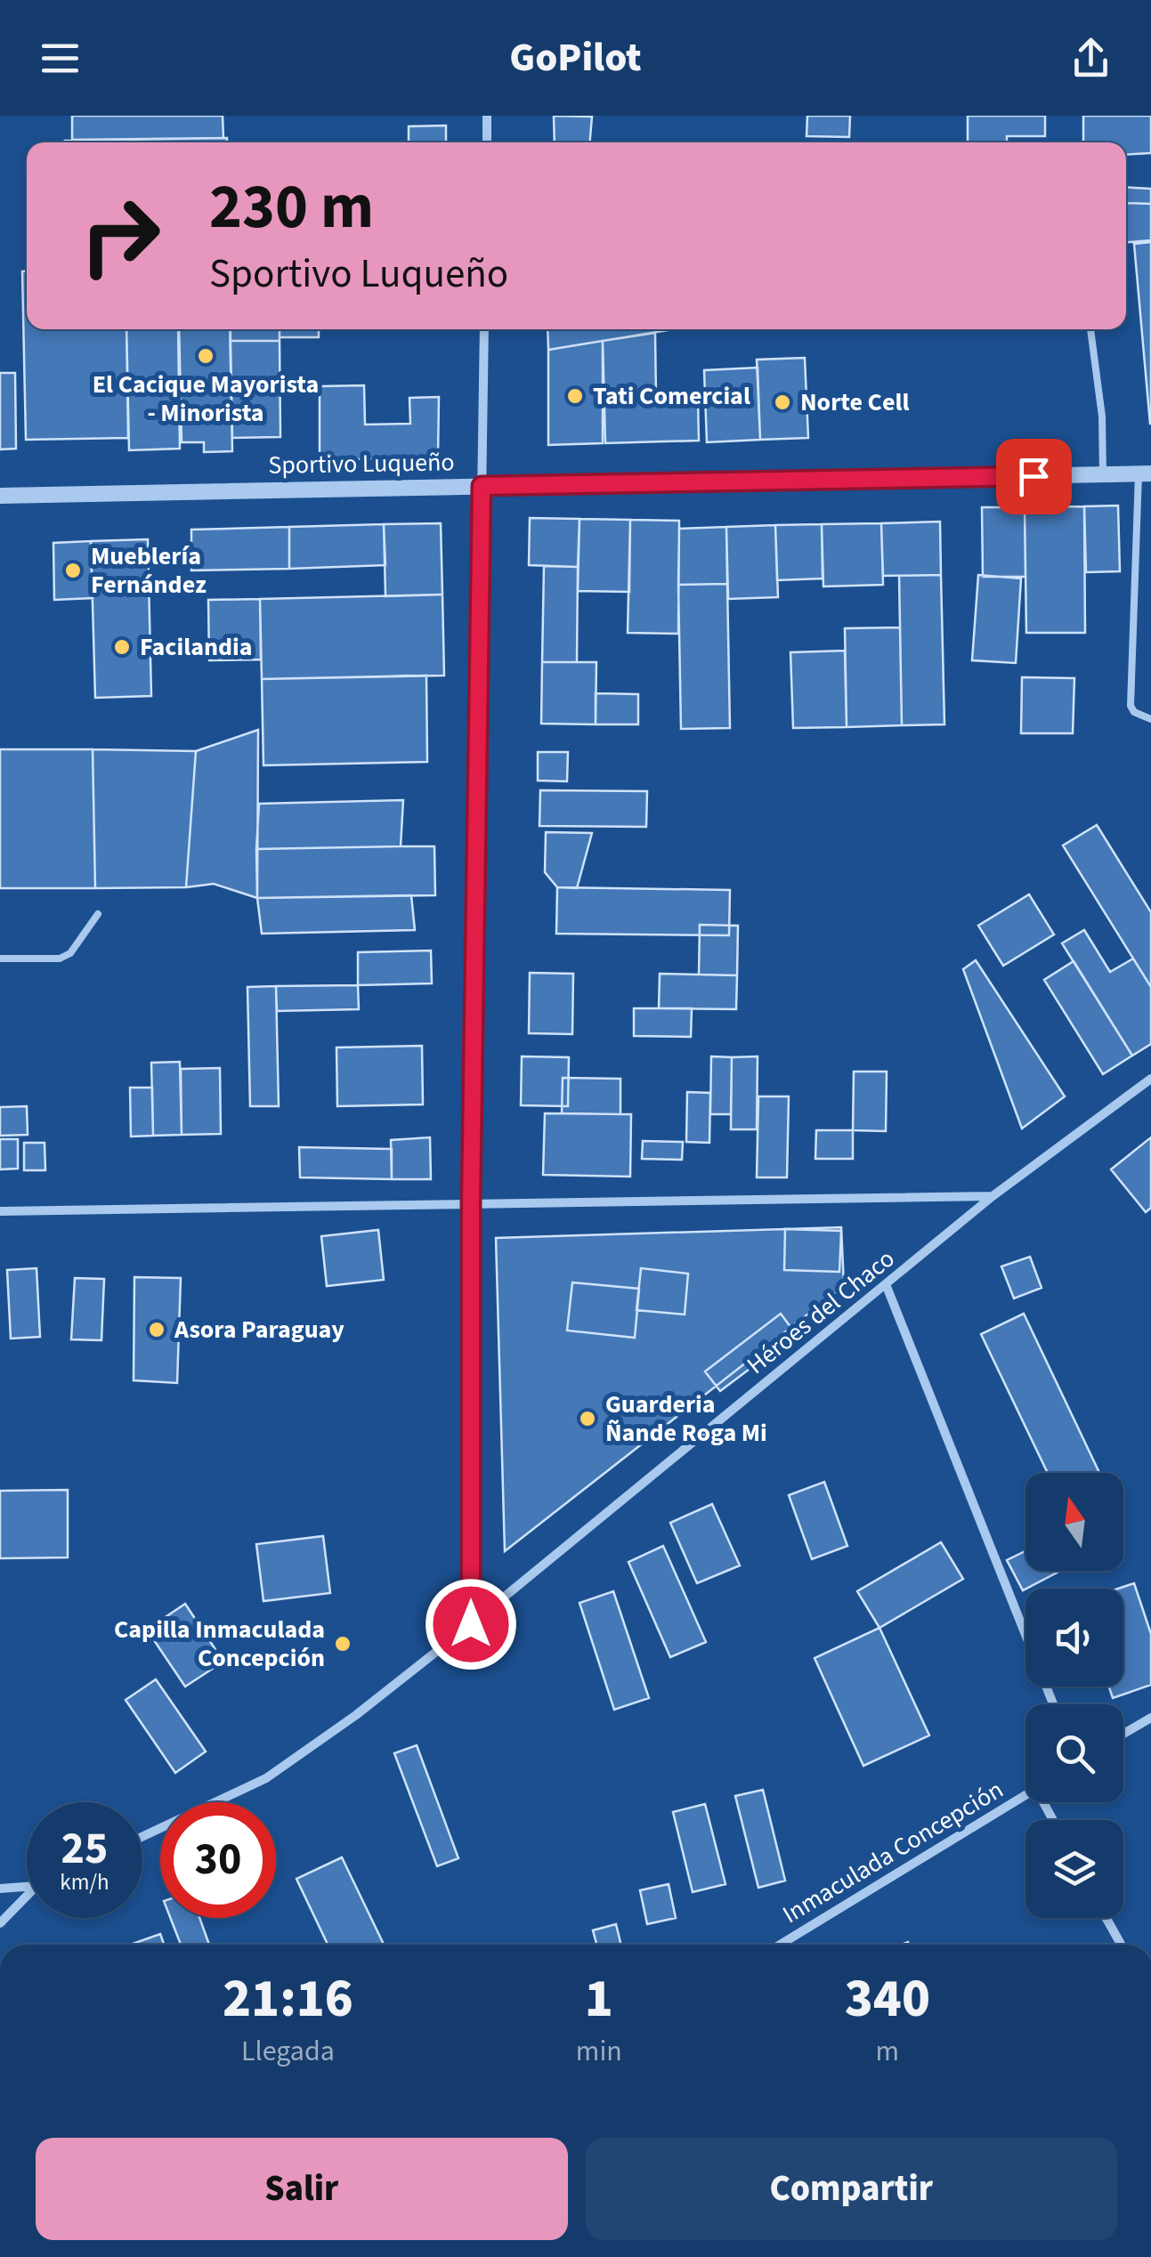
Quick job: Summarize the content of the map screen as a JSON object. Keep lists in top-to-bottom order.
{
  "streets": {
    "street": ["Sportivo Luqueño", "Héroes del Chaco", "Inmaculada Concepción"]
  },
  "places": [
    "El Cacique Mayorista - Minorista",
    "Tati Comercial",
    "Norte Cell",
    "Mueblería Fernández",
    "Facilandia",
    "Asora Paraguay",
    "Guarderia Ñande Roga Mi",
    "Capilla Inmaculada Concepción"
  ],
  "north": "top",
  "page": {
    "header": "GoPilot",
    "turn": ["230 m", "Sportivo Luqueño"],
    "speed": "25 km/h",
    "limit": "30",
    "eta": [
      "21:16",
      "Llegada",
      "1",
      "min",
      "340",
      "m"
    ],
    "buttons": ["Salir", "Compartir"]
  }
}
